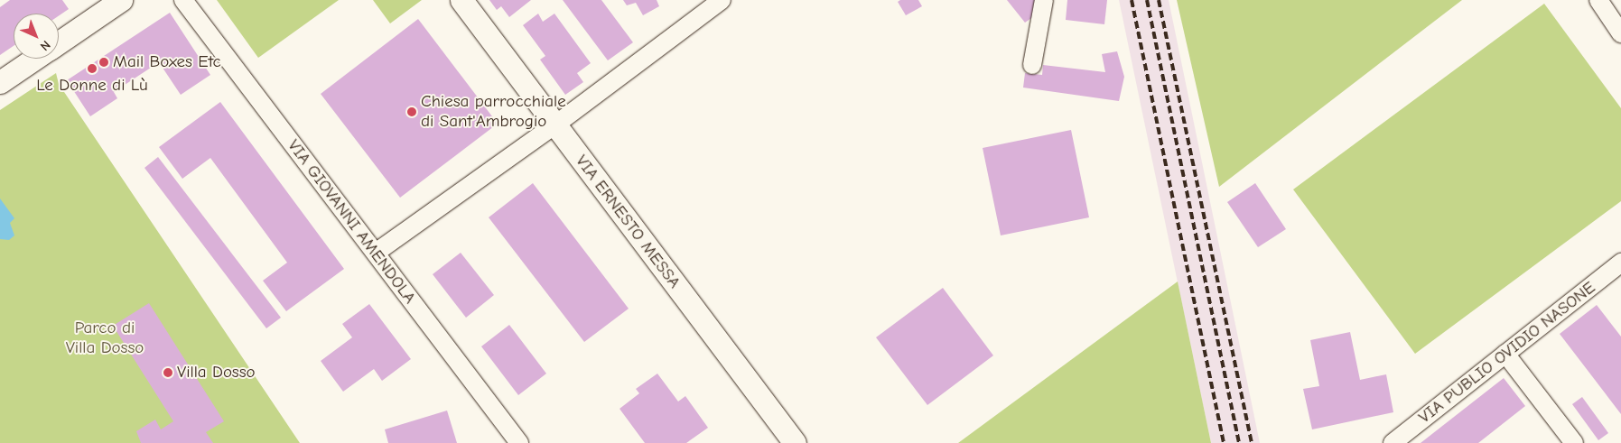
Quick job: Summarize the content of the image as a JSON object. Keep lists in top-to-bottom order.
{
  "streets": {
    "street": ["VIA GIOVANNI AMENDOLA", "VIA ERNESTO MESSA", "VIA PUBLIO OVIDIO NASONE"]
  },
  "parks": ["Parco di Villa Dosso"],
  "places": [
    "Mail Boxes Etc",
    "Le Donne di Lù",
    "Chiesa parrocchiale di Sant'Ambrogio",
    "Villa Dosso"
  ],
  "north": "bottom right"
}
